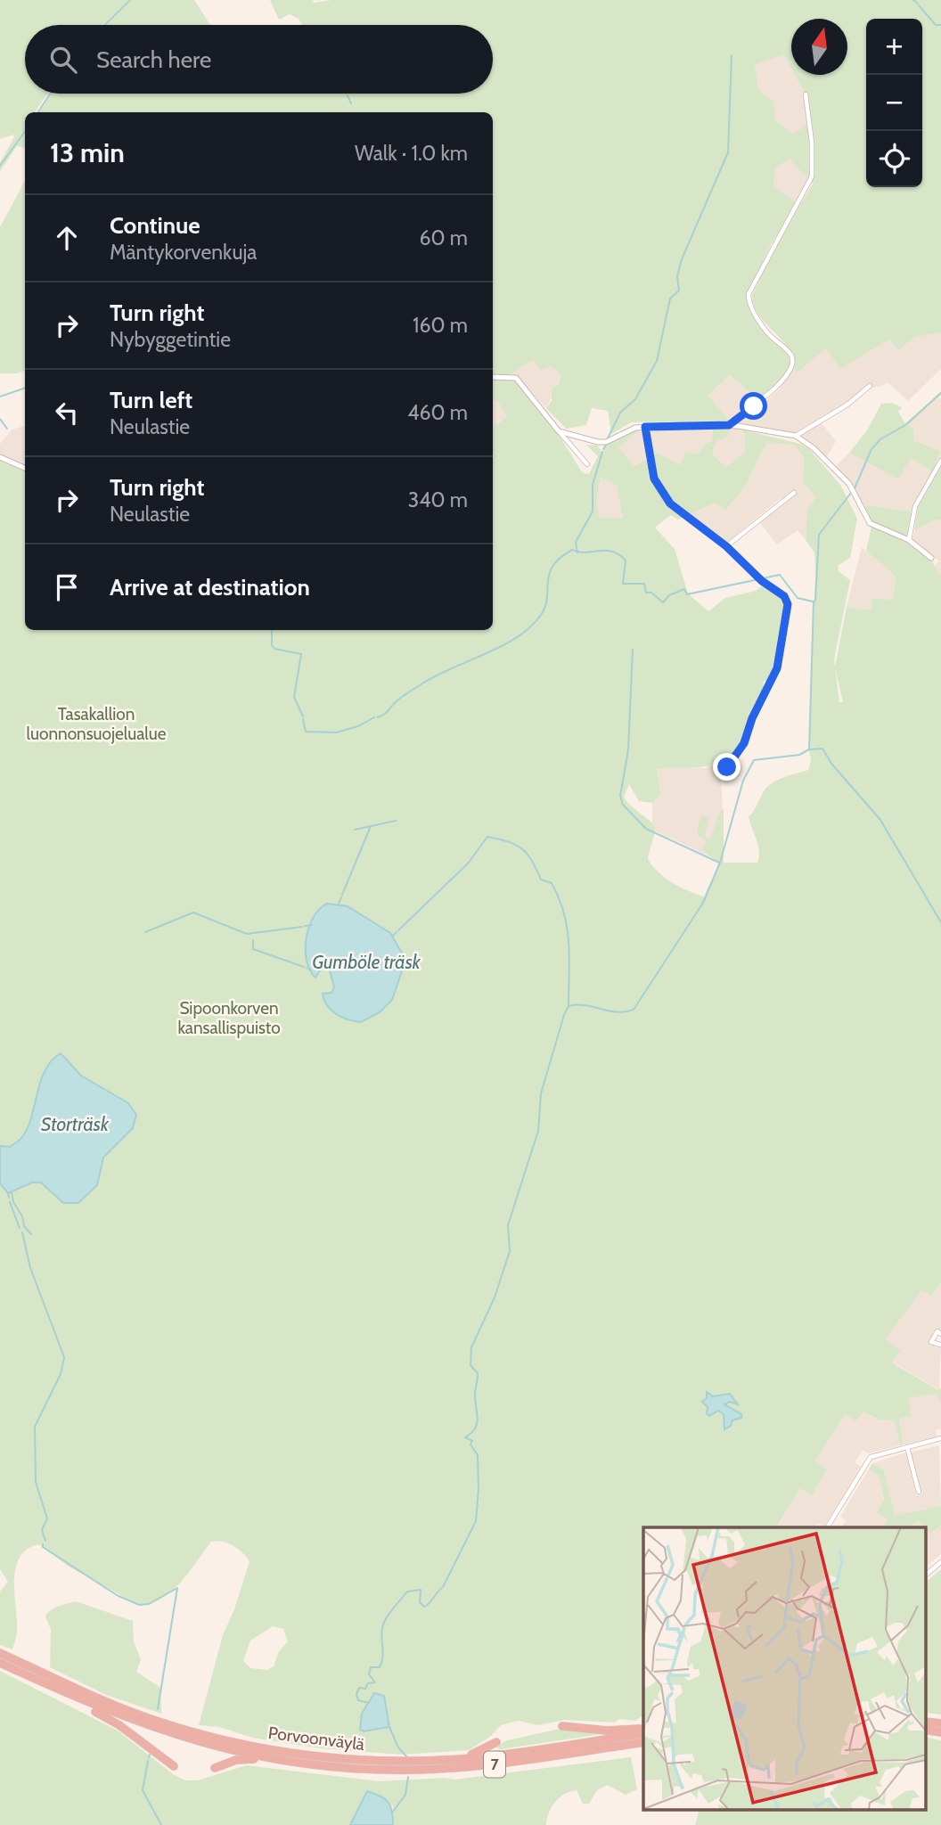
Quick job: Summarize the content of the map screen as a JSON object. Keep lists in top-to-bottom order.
{
  "streets": {
    "highway": ["Porvoonväylä", "7"]
  },
  "water": ["Gumböle träsk", "Storträsk"],
  "parks": ["Tasakallion luonnonsuojelualue", "Sipoonkorven kansallispuisto"],
  "north": "top",
  "page": {
    "map_buttons": ["+", "−"],
    "search": "Search here",
    "heading": ["13 min", "Walk · 1.0 km"],
    "list": [
      ["Continue", "Mäntykorvenkuja", "60 m"],
      ["Turn right", "Nybyggetintie", "160 m"],
      ["Turn left", "Neulastie", "460 m"],
      ["Turn right", "Neulastie", "340 m"],
      "Arrive at destination"
    ]
  }
}
